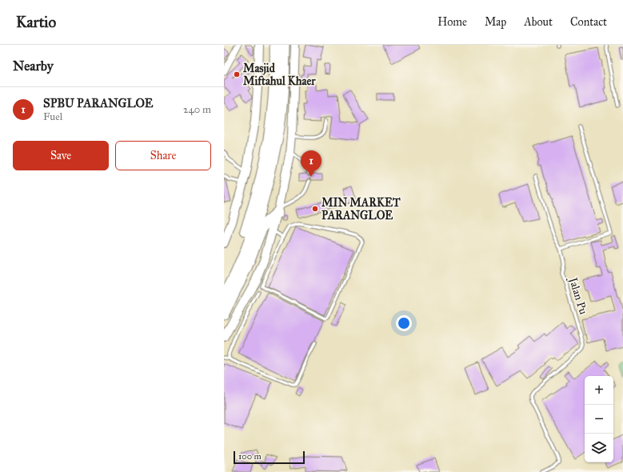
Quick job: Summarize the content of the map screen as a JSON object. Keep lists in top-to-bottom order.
{
  "streets": {
    "lane": ["Jalan Pu"]
  },
  "places": ["Masjid Miftahul Khaer", "MIN MARKET PARANGLOE"],
  "scale_bar": "100 m",
  "page": {
    "header": "Kartio",
    "nav": [
      "Home",
      "Map",
      "About",
      "Contact"
    ],
    "heading": "Nearby",
    "list": [
      {
        "mark": "1",
        "name": "SPBU PARANGLOE",
        "note": "Fuel",
        "value": "240 m"
      }
    ],
    "buttons": ["Save", "Share"],
    "pins": "1",
    "map_buttons": ["+", "−"],
    "scale": "100 m"
  }
}
